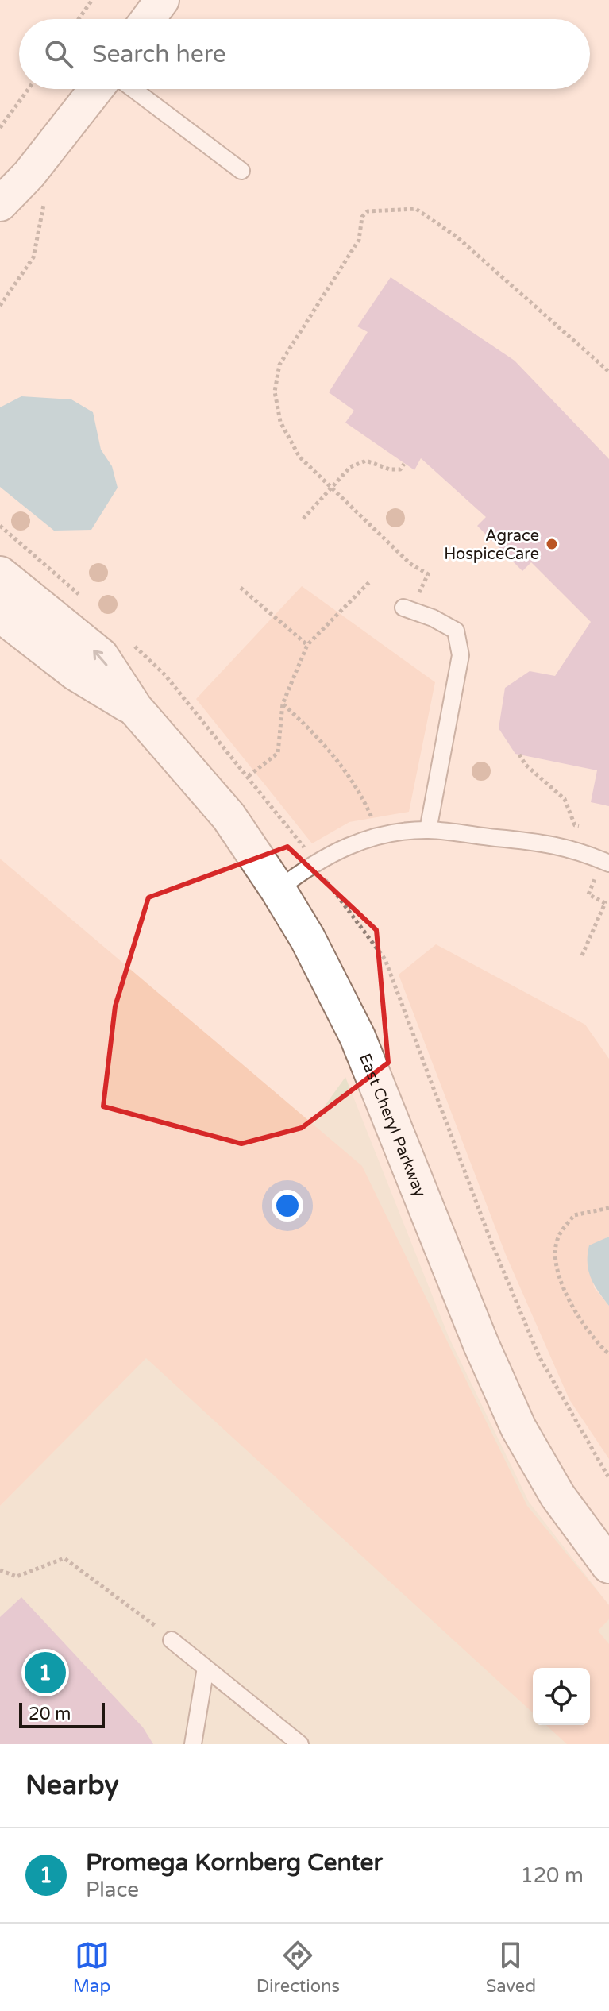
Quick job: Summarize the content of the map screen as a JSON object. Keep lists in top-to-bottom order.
{
  "streets": {
    "street": ["East Cheryl Parkway"]
  },
  "places": ["Agrace HospiceCare"],
  "scale_bar": "20 m",
  "page": {
    "search": "Search here",
    "pins": "1",
    "scale": "20 m",
    "heading": "Nearby",
    "list": [
      {
        "mark": "1",
        "name": "Promega Kornberg Center",
        "note": "Place",
        "value": "120 m"
      }
    ],
    "nav": ["Map", "Directions", "Saved"]
  }
}
